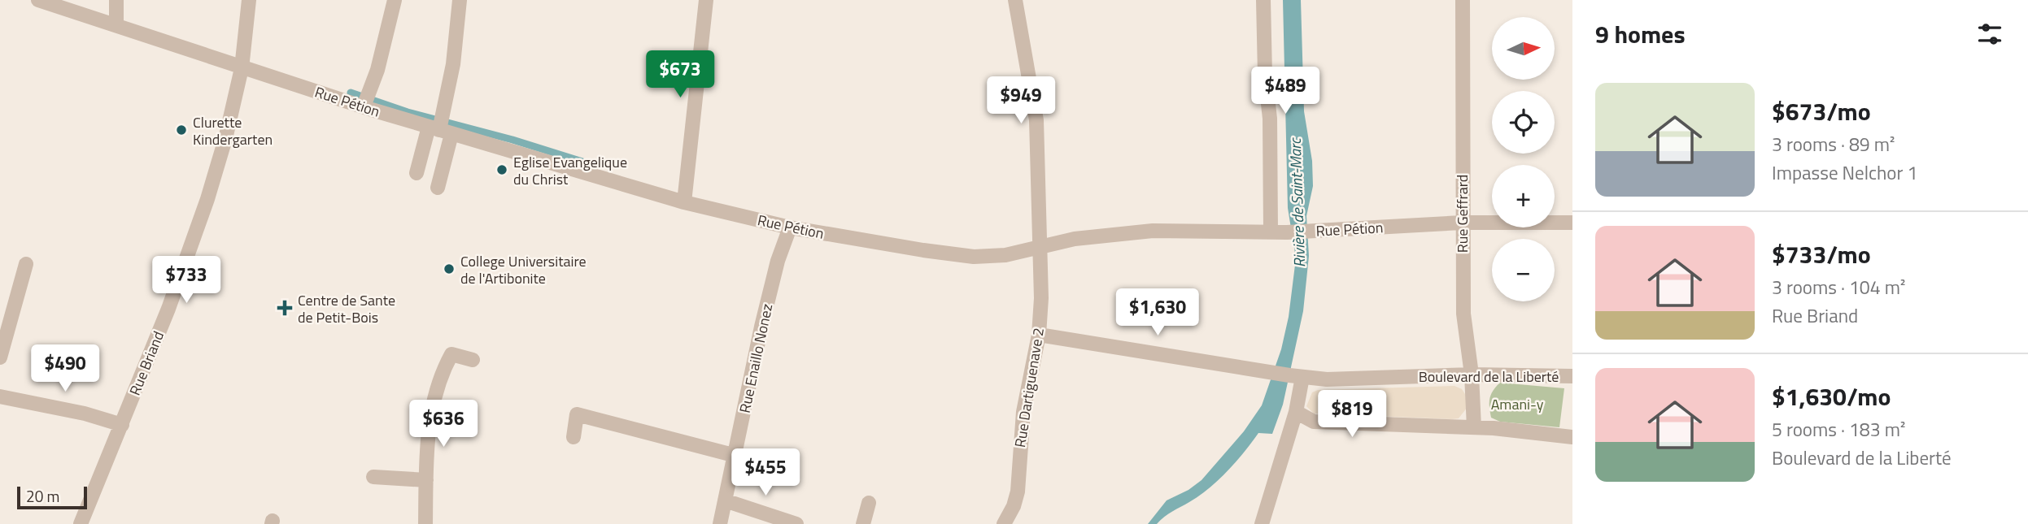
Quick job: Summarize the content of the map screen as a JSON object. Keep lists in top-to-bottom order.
{
  "streets": {
    "street": [
      "Rue Pétion",
      "Rue Geffrard",
      "Rue Enaillo Nonez",
      "Rue Briand",
      "Boulevard de la Liberté",
      "Rue Dartiguenave 2"
    ]
  },
  "crossings": [
    ["Rue Pétion", "Rue Geffrard"],
    ["Rue Pétion", "Rue Enaillo Nonez"],
    ["Rue Pétion", "Rue Briand"],
    ["Rue Pétion", "Rue Dartiguenave 2"],
    ["Rue Geffrard", "Boulevard de la Liberté"],
    ["Boulevard de la Liberté", "Rue Dartiguenave 2"]
  ],
  "water": ["Rivière de Saint-Marc"],
  "parks": ["Amani-y"],
  "places": {
    "other": ["Clurette Kindergarten", "Eglise Evangelique du Christ", "College Universitaire de l'Artibonite"],
    "health": ["Centre de Sante de Petit-Bois"]
  },
  "scale_bar": "20 m",
  "north": "right",
  "page": {
    "heading": "9 homes",
    "map_buttons": ["+", "−"],
    "price": [
      "$673",
      "$489",
      "$949",
      "$733",
      "$1,630",
      "$490",
      "$819",
      "$636",
      "$455"
    ],
    "list": [
      {
        "name": "$673/mo",
        "note": "3 rooms · 89 m² · Impasse Nelchor 1"
      },
      {
        "name": "$733/mo",
        "note": "3 rooms · 104 m² · Rue Briand"
      },
      {
        "name": "$1,630/mo",
        "note": "5 rooms · 183 m² · Boulevard de la Liberté"
      }
    ],
    "scale": "20 m"
  }
}
